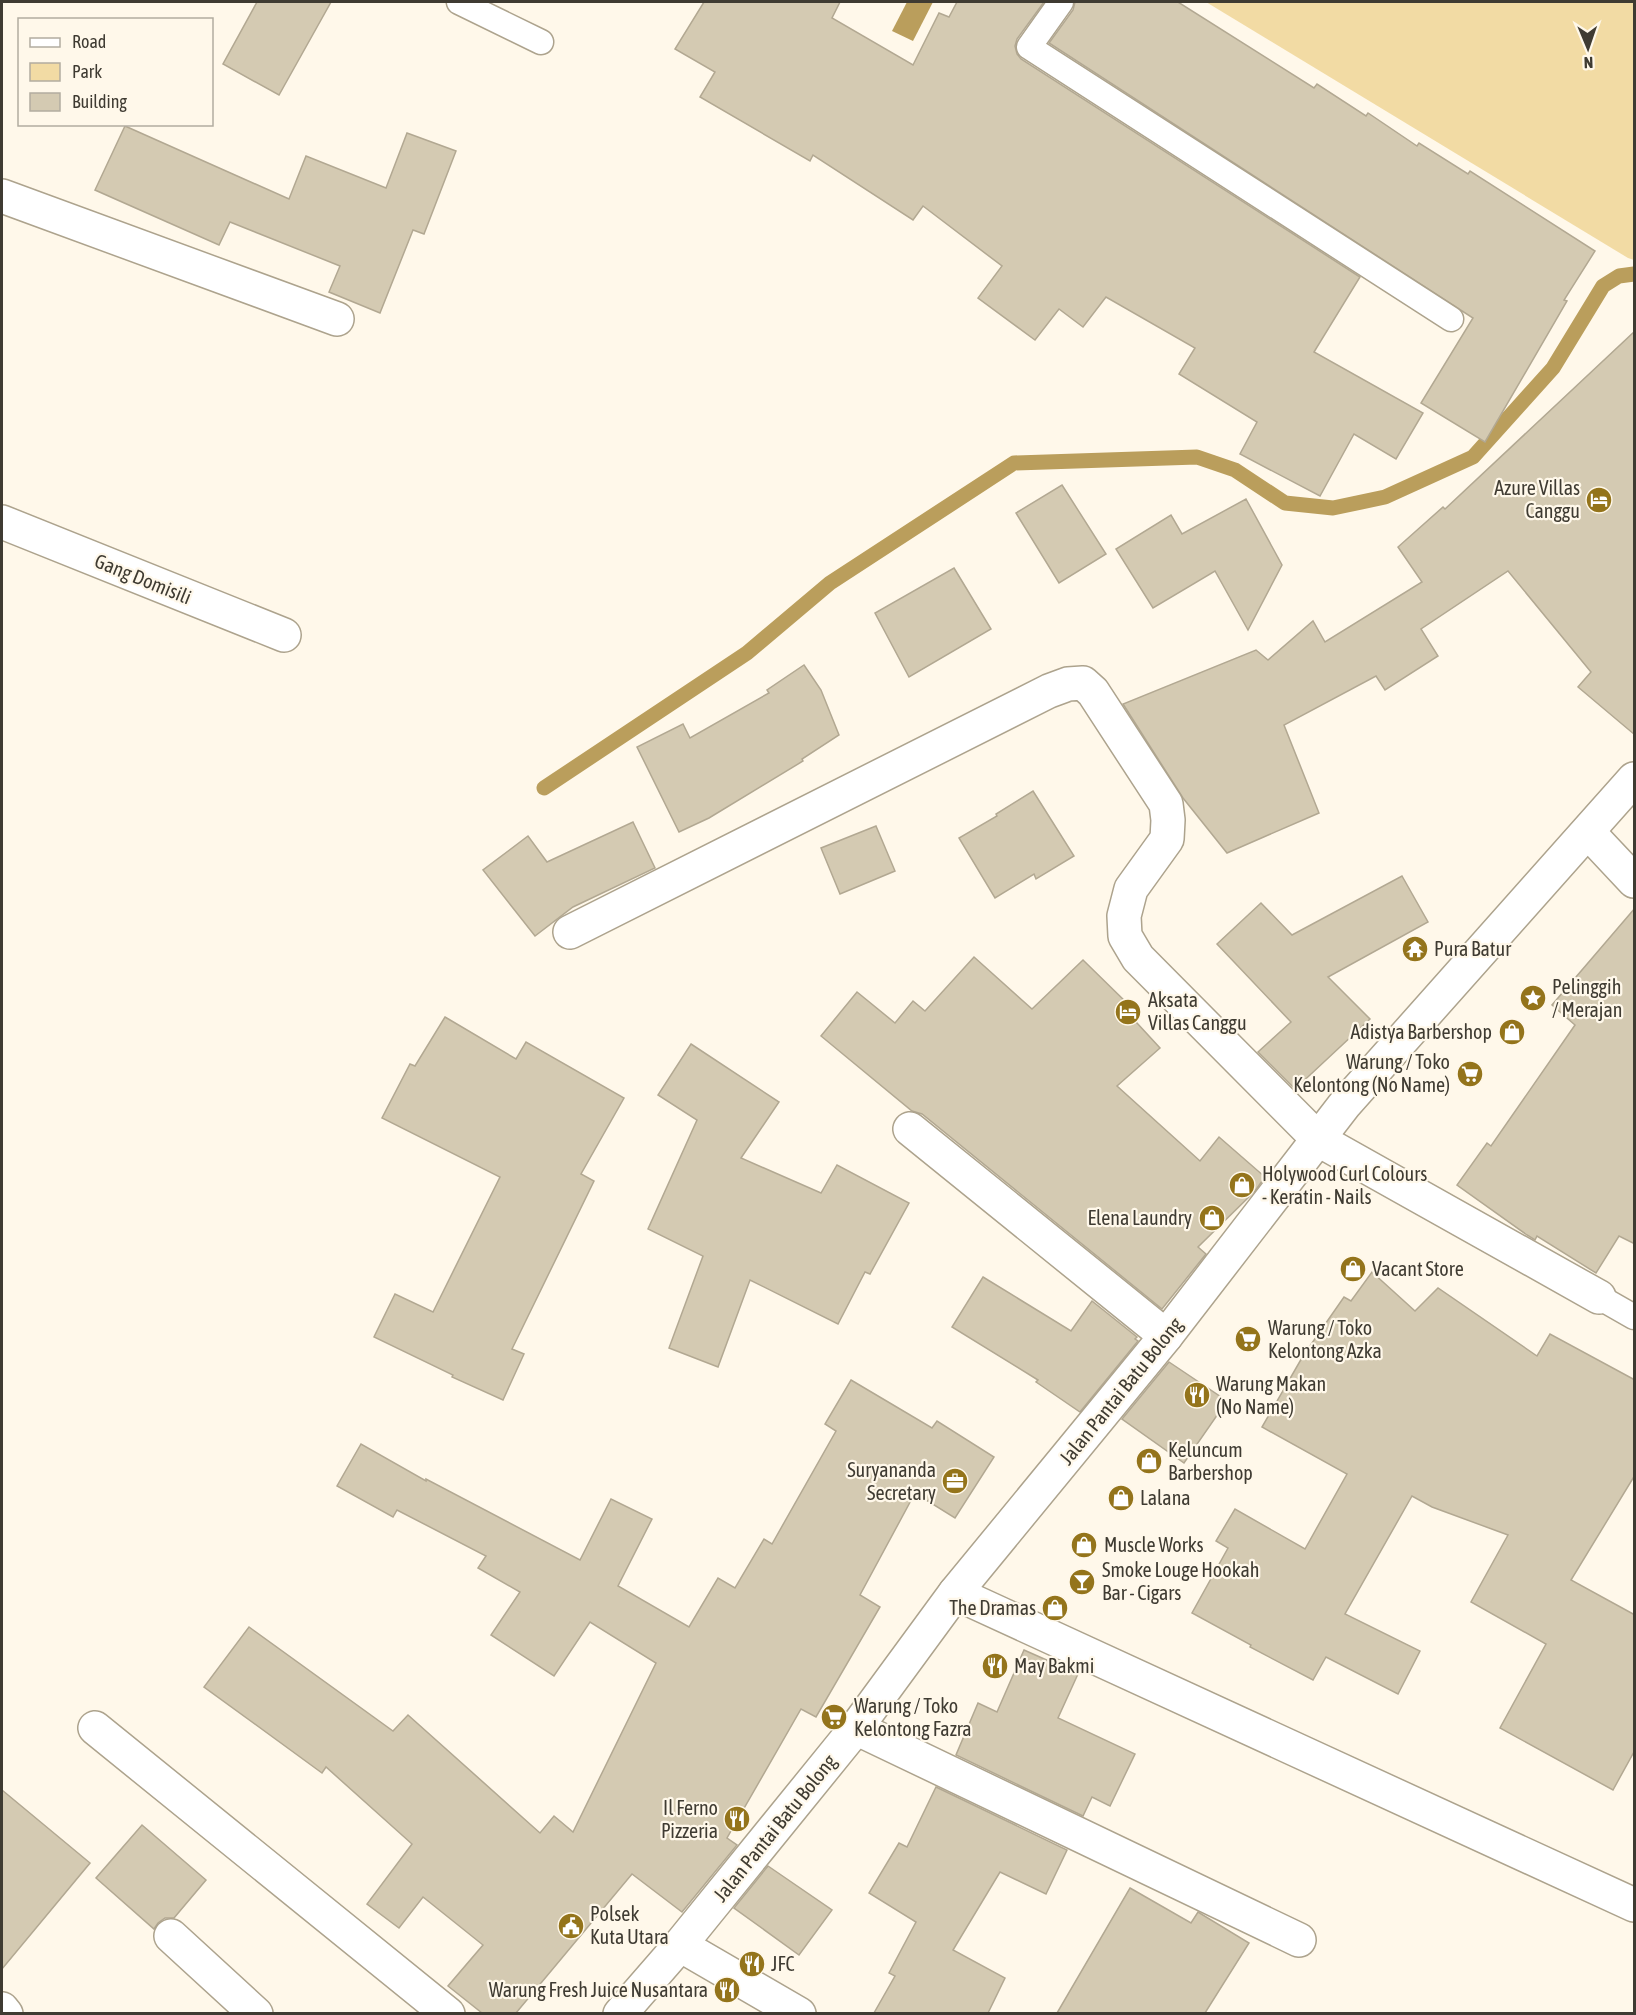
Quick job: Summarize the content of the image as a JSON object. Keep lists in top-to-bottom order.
{
  "streets": {
    "street": ["Gang Domisili", "Jalan Pantai Batu Bolong"]
  },
  "places": {
    "hotel": ["Azure Villas Canggu", "Aksata Villas Canggu"],
    "temple": ["Pura Batur"],
    "place": ["Pelinggih / Merajan"],
    "shop": [
      "Adistya Barbershop",
      "Holywood Curl Colours - Keratin - Nails",
      "Elena Laundry",
      "Vacant Store",
      "Keluncum Barbershop",
      "Lalana",
      "Muscle Works",
      "The Dramas"
    ],
    "supermarket": ["Warung / Toko Kelontong (No Name)", "Warung / Toko Kelontong Azka", "Warung / Toko Kelontong Fazra"],
    "restaurant": [
      "Warung Makan (No Name)",
      "May Bakmi",
      "Il Ferno Pizzeria",
      "JFC",
      "Warung Fresh Juice Nusantara"
    ],
    "office": ["Suryananda Secretary"],
    "bar": ["Smoke Louge Hookah Bar - Cigars"],
    "public building": ["Polsek Kuta Utara"]
  },
  "legend": ["Road", "Park", "Building"],
  "north": "bottom"
}
